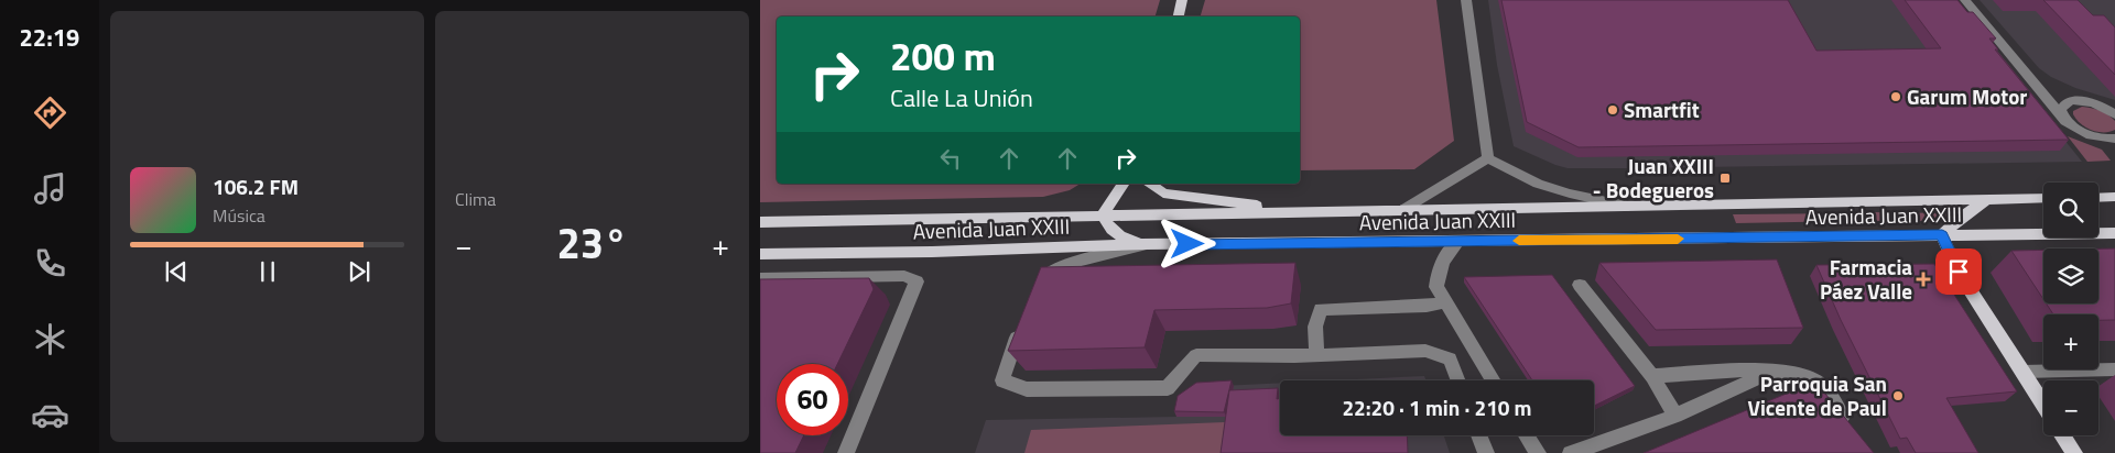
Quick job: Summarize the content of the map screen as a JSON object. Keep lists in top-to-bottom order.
{
  "streets": {
    "main road": ["Avenida Juan XXIII"]
  },
  "places": {
    "other": ["Garum Motor", "Smartfit", "Parroquia San Vicente de Paul"],
    "transit": ["Juan XXIII - Bodegueros"],
    "health": ["Farmacia Páez Valle"]
  },
  "page": {
    "tabs": "22:19",
    "tile": "Clima",
    "turn": ["200 m", "Calle La Unión"],
    "song": ["106.2 FM", "Música"],
    "map_buttons": ["+", "−"],
    "heat": ["−", "23°", "+"],
    "limit": "60",
    "trip": "22:20 · 1 min · 210 m"
  }
}
